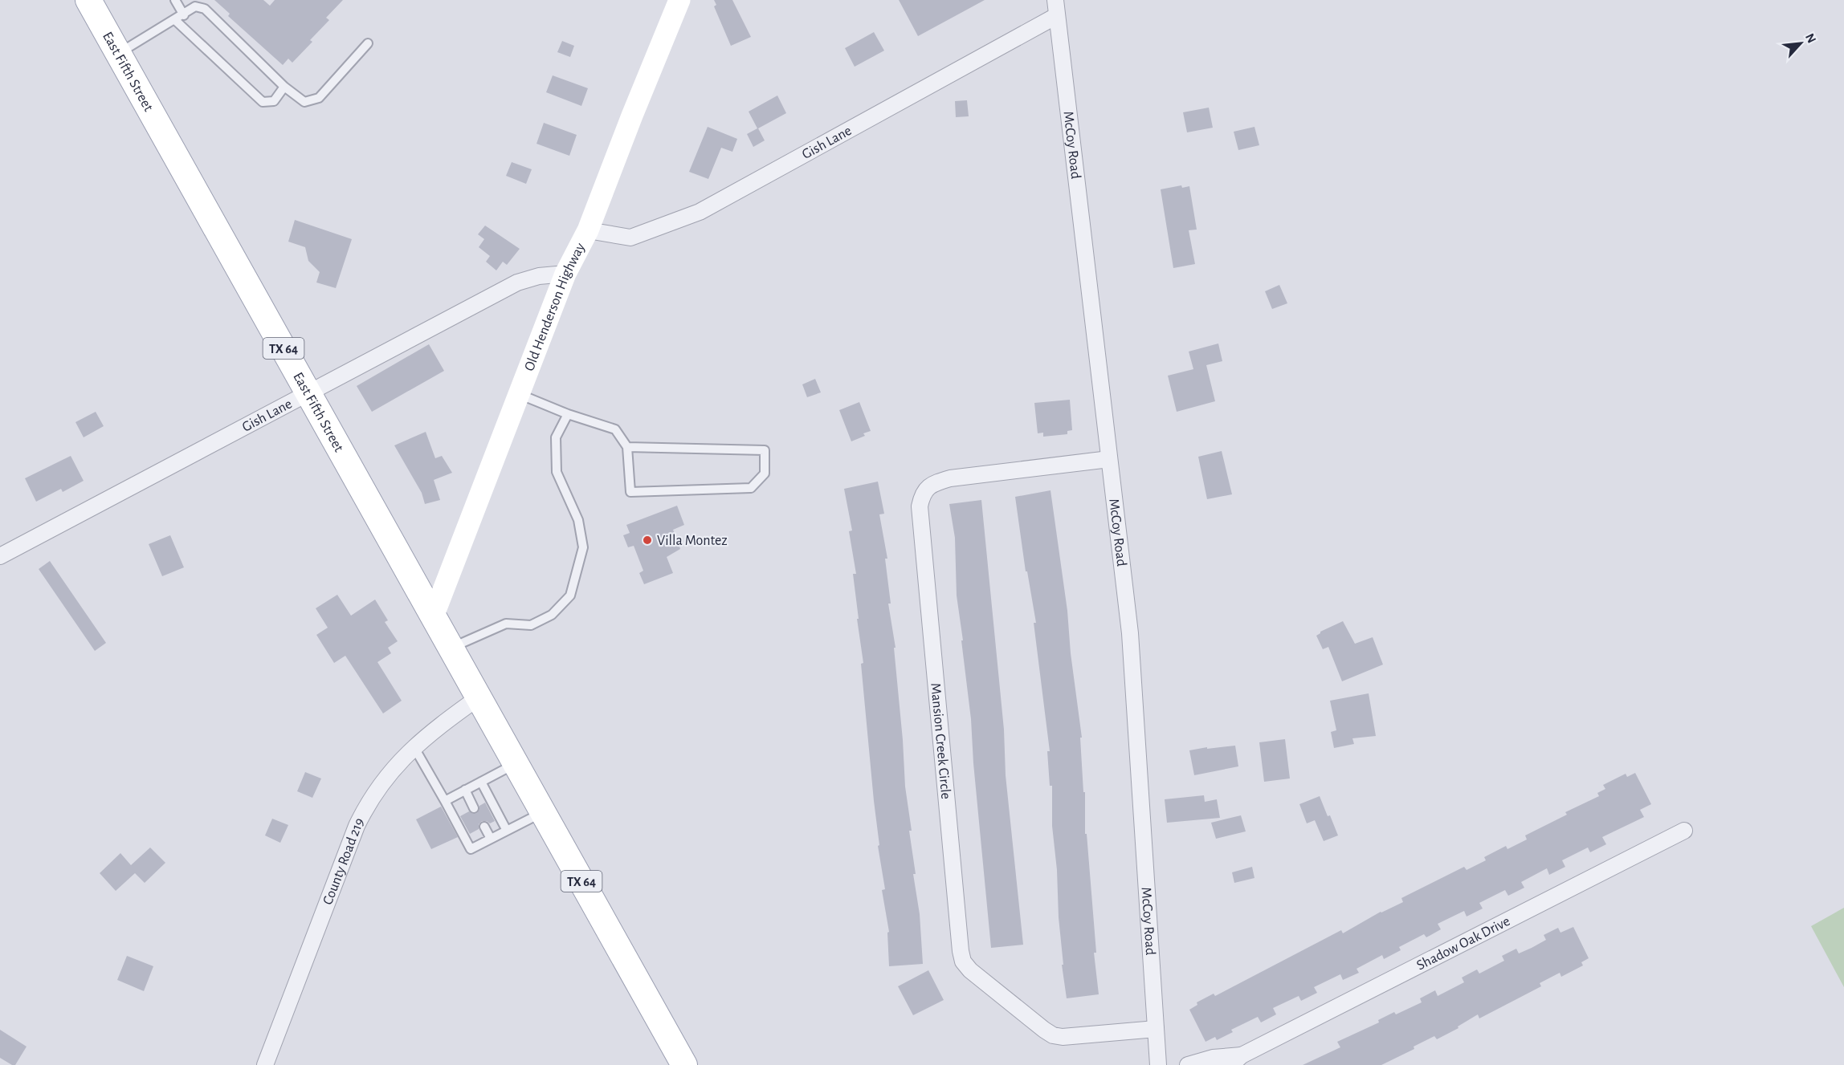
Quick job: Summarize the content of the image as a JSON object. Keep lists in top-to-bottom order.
{
  "streets": {
    "main road": ["East Fifth Street", "Old Henderson Highway", "TX 64"],
    "street": [
      "Gish Lane",
      "McCoy Road",
      "Mansion Creek Circle",
      "County Road 219",
      "Shadow Oak Drive"
    ]
  },
  "crossings": [
    ["East Fifth Street", "Gish Lane"],
    ["East Fifth Street", "Old Henderson Highway"],
    ["East Fifth Street", "TX 64"],
    ["East Fifth Street", "County Road 219"],
    ["Gish Lane", "McCoy Road"],
    ["Gish Lane", "Old Henderson Highway"],
    ["McCoy Road", "Mansion Creek Circle"],
    ["TX 64", "County Road 219"]
  ],
  "places": ["Villa Montez"],
  "north": "top right"
}
